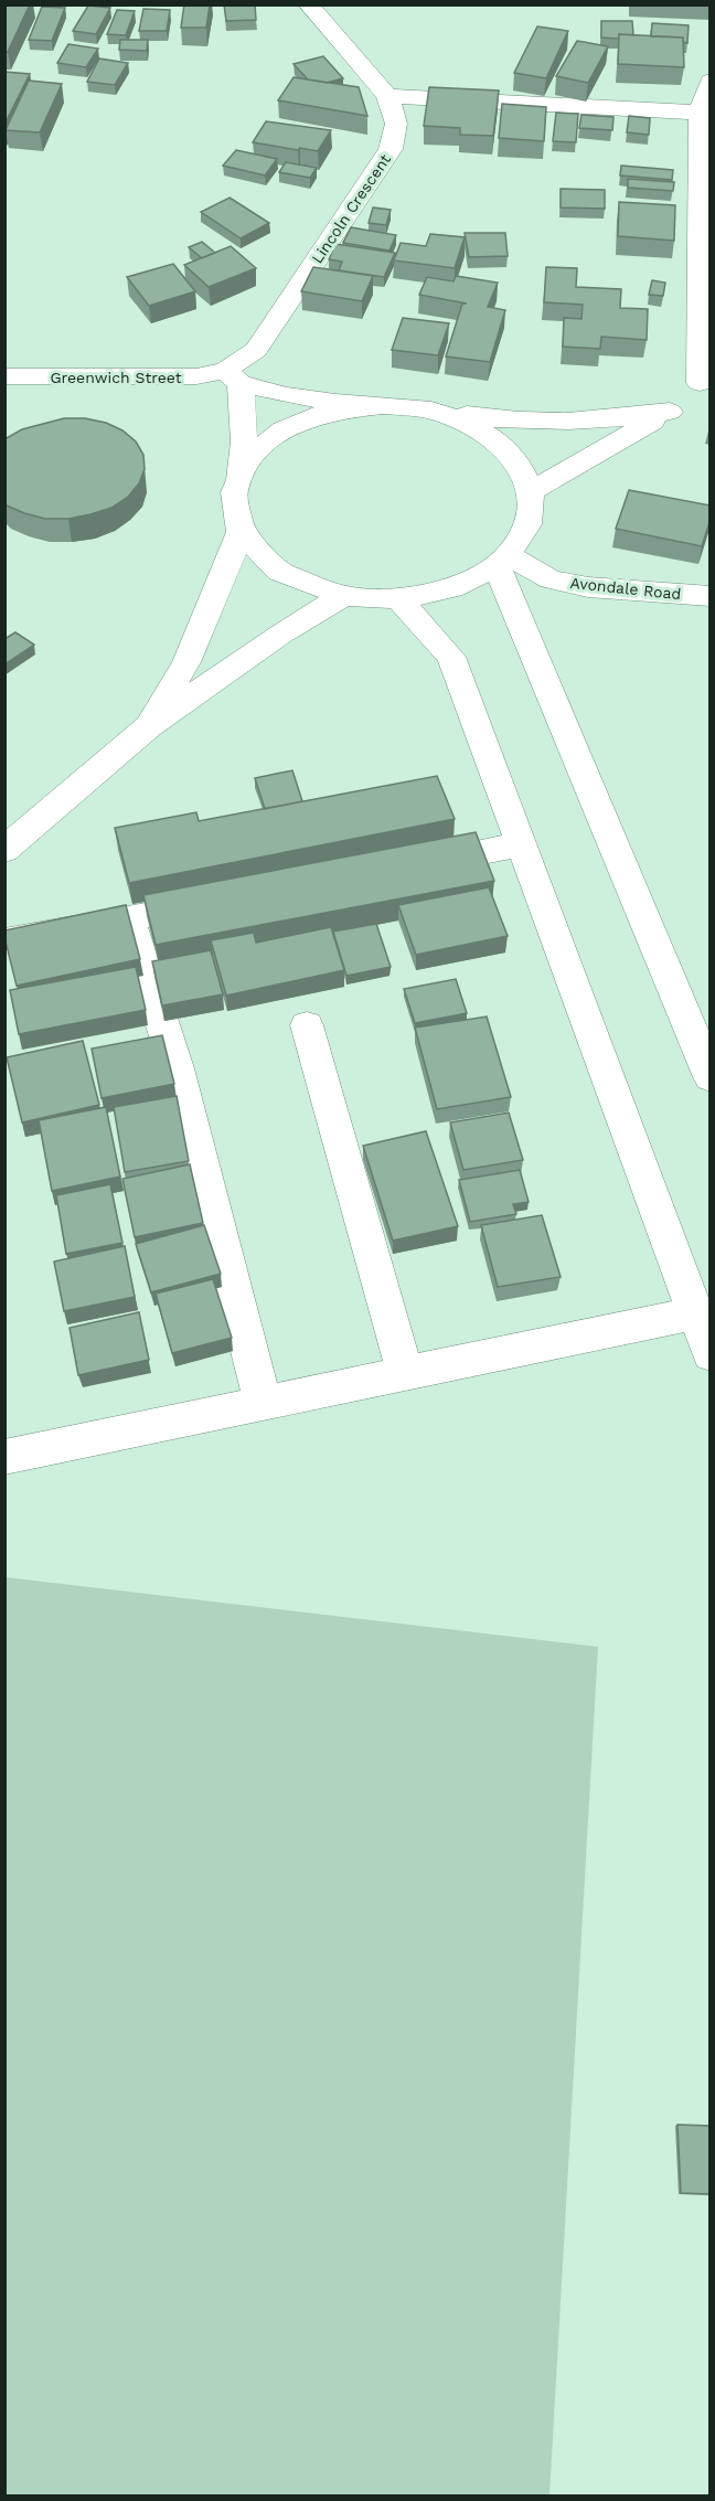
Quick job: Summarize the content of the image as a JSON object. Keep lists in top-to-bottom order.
{
  "streets": {
    "street": ["Lincoln Crescent", "Greenwich Street", "Avondale Road"]
  },
  "crossings": [
    ["Lincoln Crescent", "Greenwich Street"]
  ]
}
